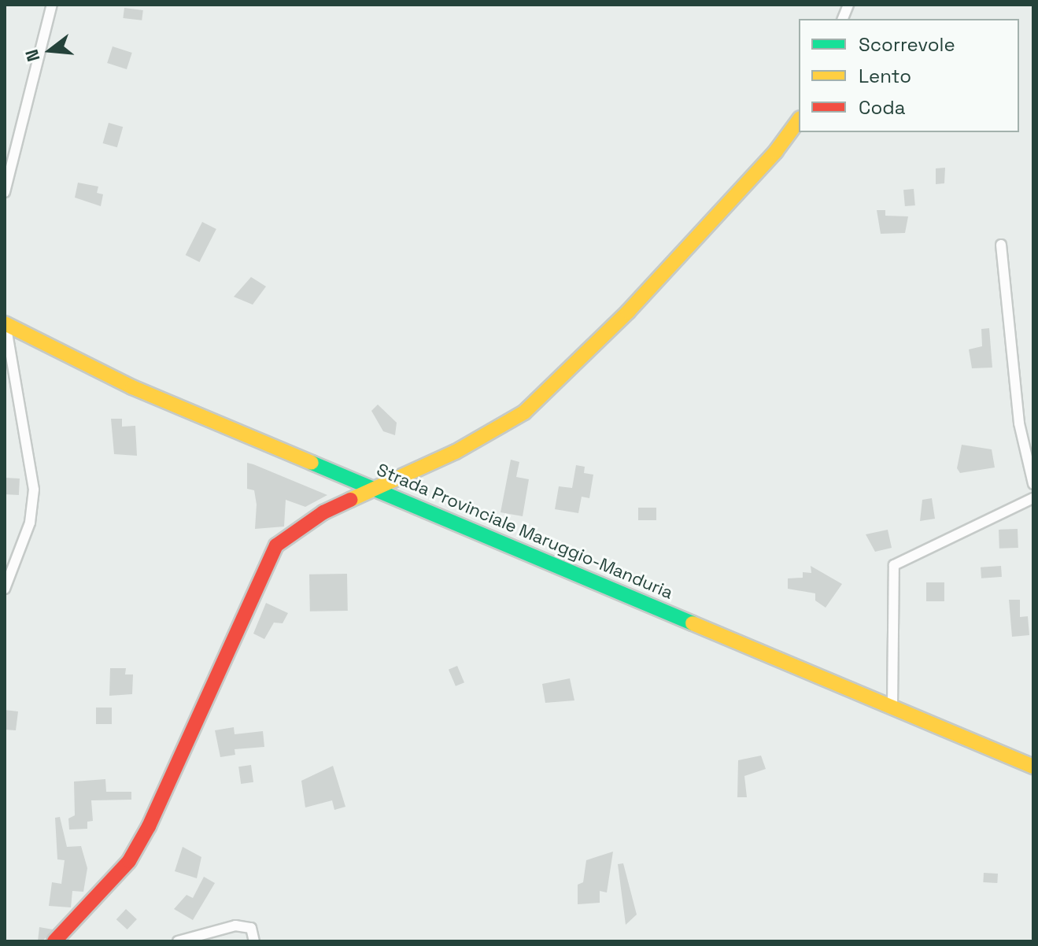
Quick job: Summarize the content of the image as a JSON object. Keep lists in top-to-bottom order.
{
  "streets": {
    "street": ["Strada Provinciale Maruggio-Manduria"]
  },
  "legend": ["Scorrevole", "Lento", "Coda"],
  "north": "left"
}
